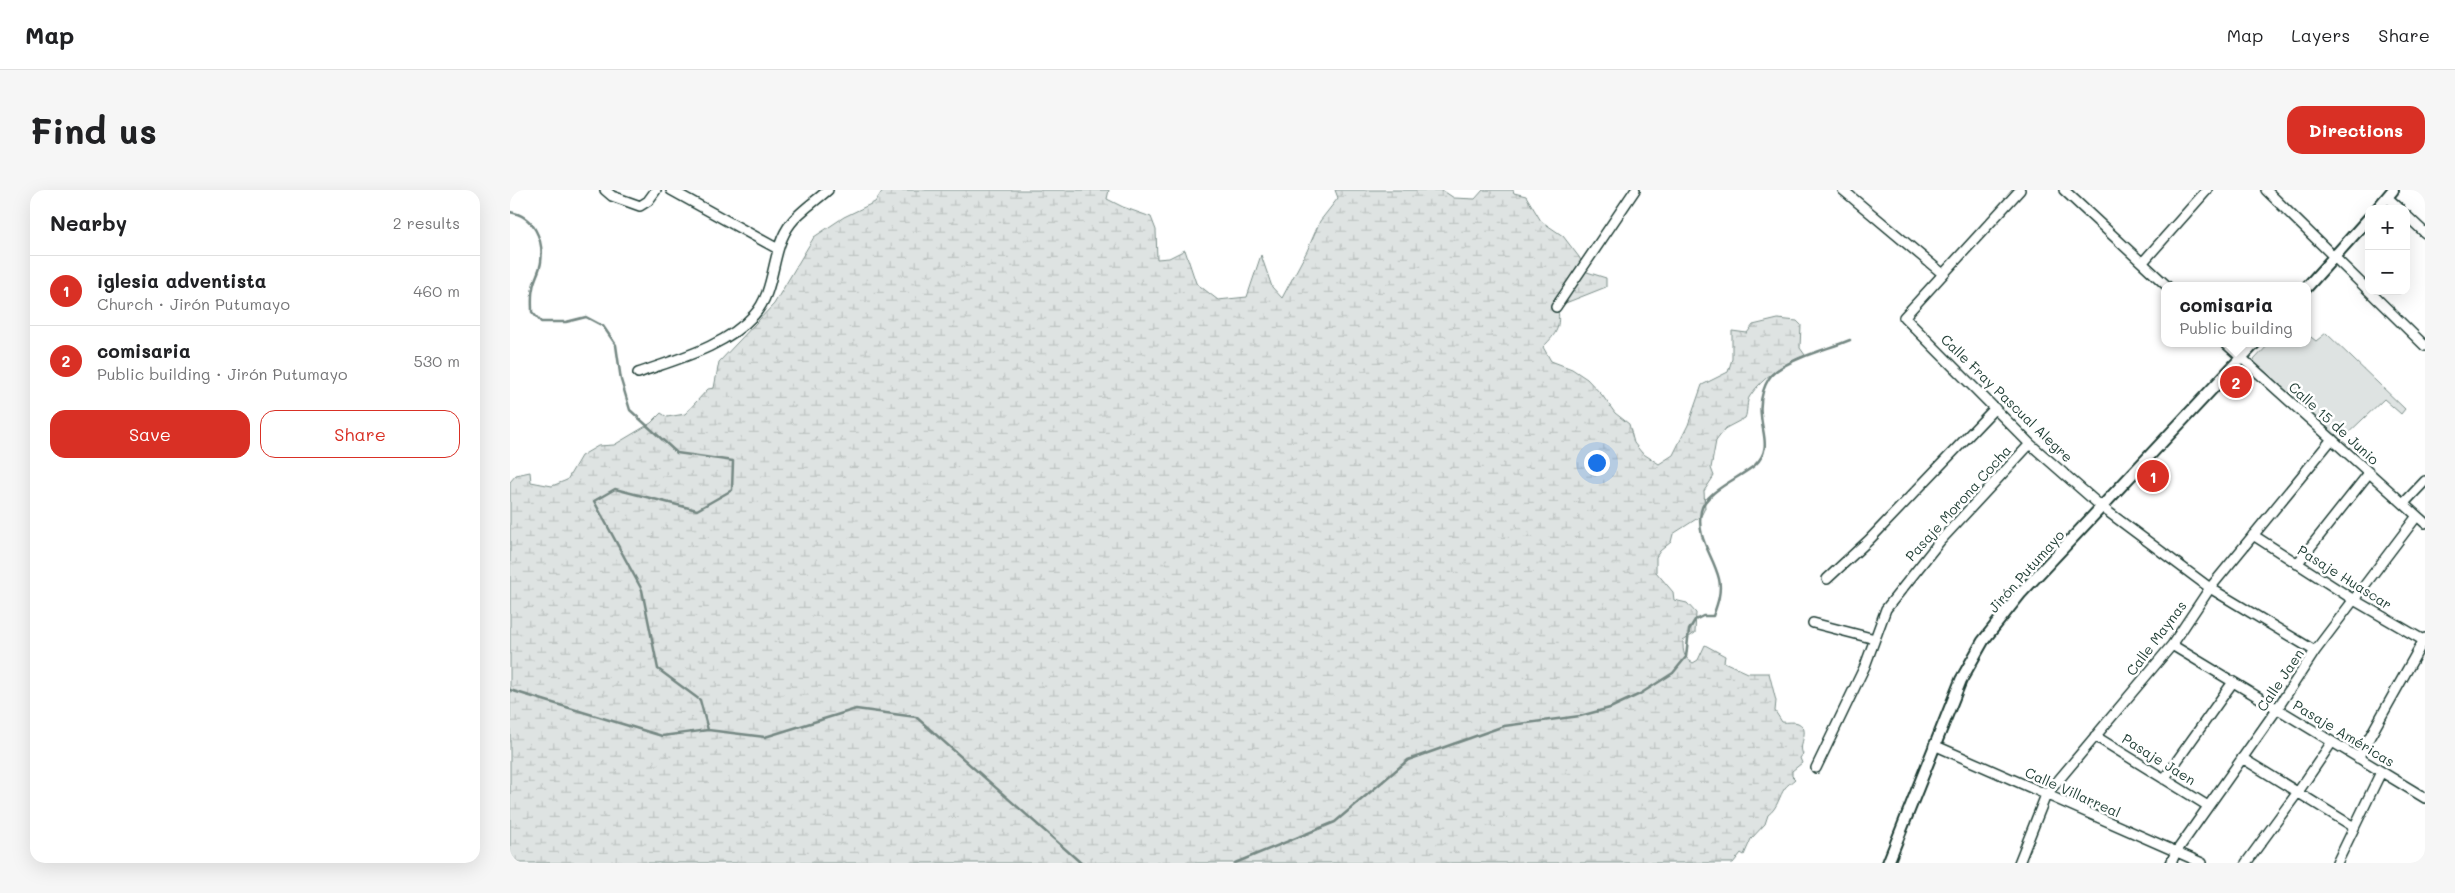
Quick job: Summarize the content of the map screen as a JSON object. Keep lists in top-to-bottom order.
{
  "streets": {
    "street": [
      "Calle Fray Pascual Alegre",
      "Calle 15 de Junio",
      "Pasaje Morona Cocha",
      "Jirón Putumayo",
      "Pasaje Huascar",
      "Calle Maynas",
      "Calle Jaen",
      "Pasaje Américas",
      "Pasaje Jaen",
      "Calle Villarreal"
    ]
  },
  "crossings": [
    ["Calle Fray Pascual Alegre", "Pasaje Morona Cocha"],
    ["Calle Fray Pascual Alegre", "Jirón Putumayo"],
    ["Calle Fray Pascual Alegre", "Calle Maynas"],
    ["Calle Fray Pascual Alegre", "Calle Jaen"],
    ["Calle 15 de Junio", "Jirón Putumayo"],
    ["Calle 15 de Junio", "Calle Maynas"],
    ["Calle 15 de Junio", "Calle Jaen"],
    ["Jirón Putumayo", "Calle Villarreal"],
    ["Pasaje Huascar", "Calle Maynas"],
    ["Pasaje Huascar", "Calle Jaen"],
    ["Calle Maynas", "Pasaje Américas"],
    ["Calle Maynas", "Pasaje Jaen"],
    ["Calle Maynas", "Calle Villarreal"],
    ["Calle Jaen", "Pasaje Américas"],
    ["Calle Jaen", "Pasaje Jaen"],
    ["Calle Jaen", "Calle Villarreal"]
  ],
  "page": {
    "header": "Map",
    "nav": ["Map", "Layers", "Share"],
    "buttons": [
      "Directions",
      ["Save", "Share"]
    ],
    "title": "Find us",
    "heading": ["Nearby", "2 results"],
    "map_buttons": ["+", "−"],
    "list": [
      {
        "mark": "1",
        "name": "iglesia adventista",
        "note": "Church · Jirón Putumayo",
        "value": "460 m"
      },
      {
        "mark": "2",
        "name": "comisaria",
        "note": "Public building · Jirón Putumayo",
        "value": "530 m"
      }
    ],
    "popup": ["comisaria", "Public building"],
    "pins": ["2", "1"]
  }
}
